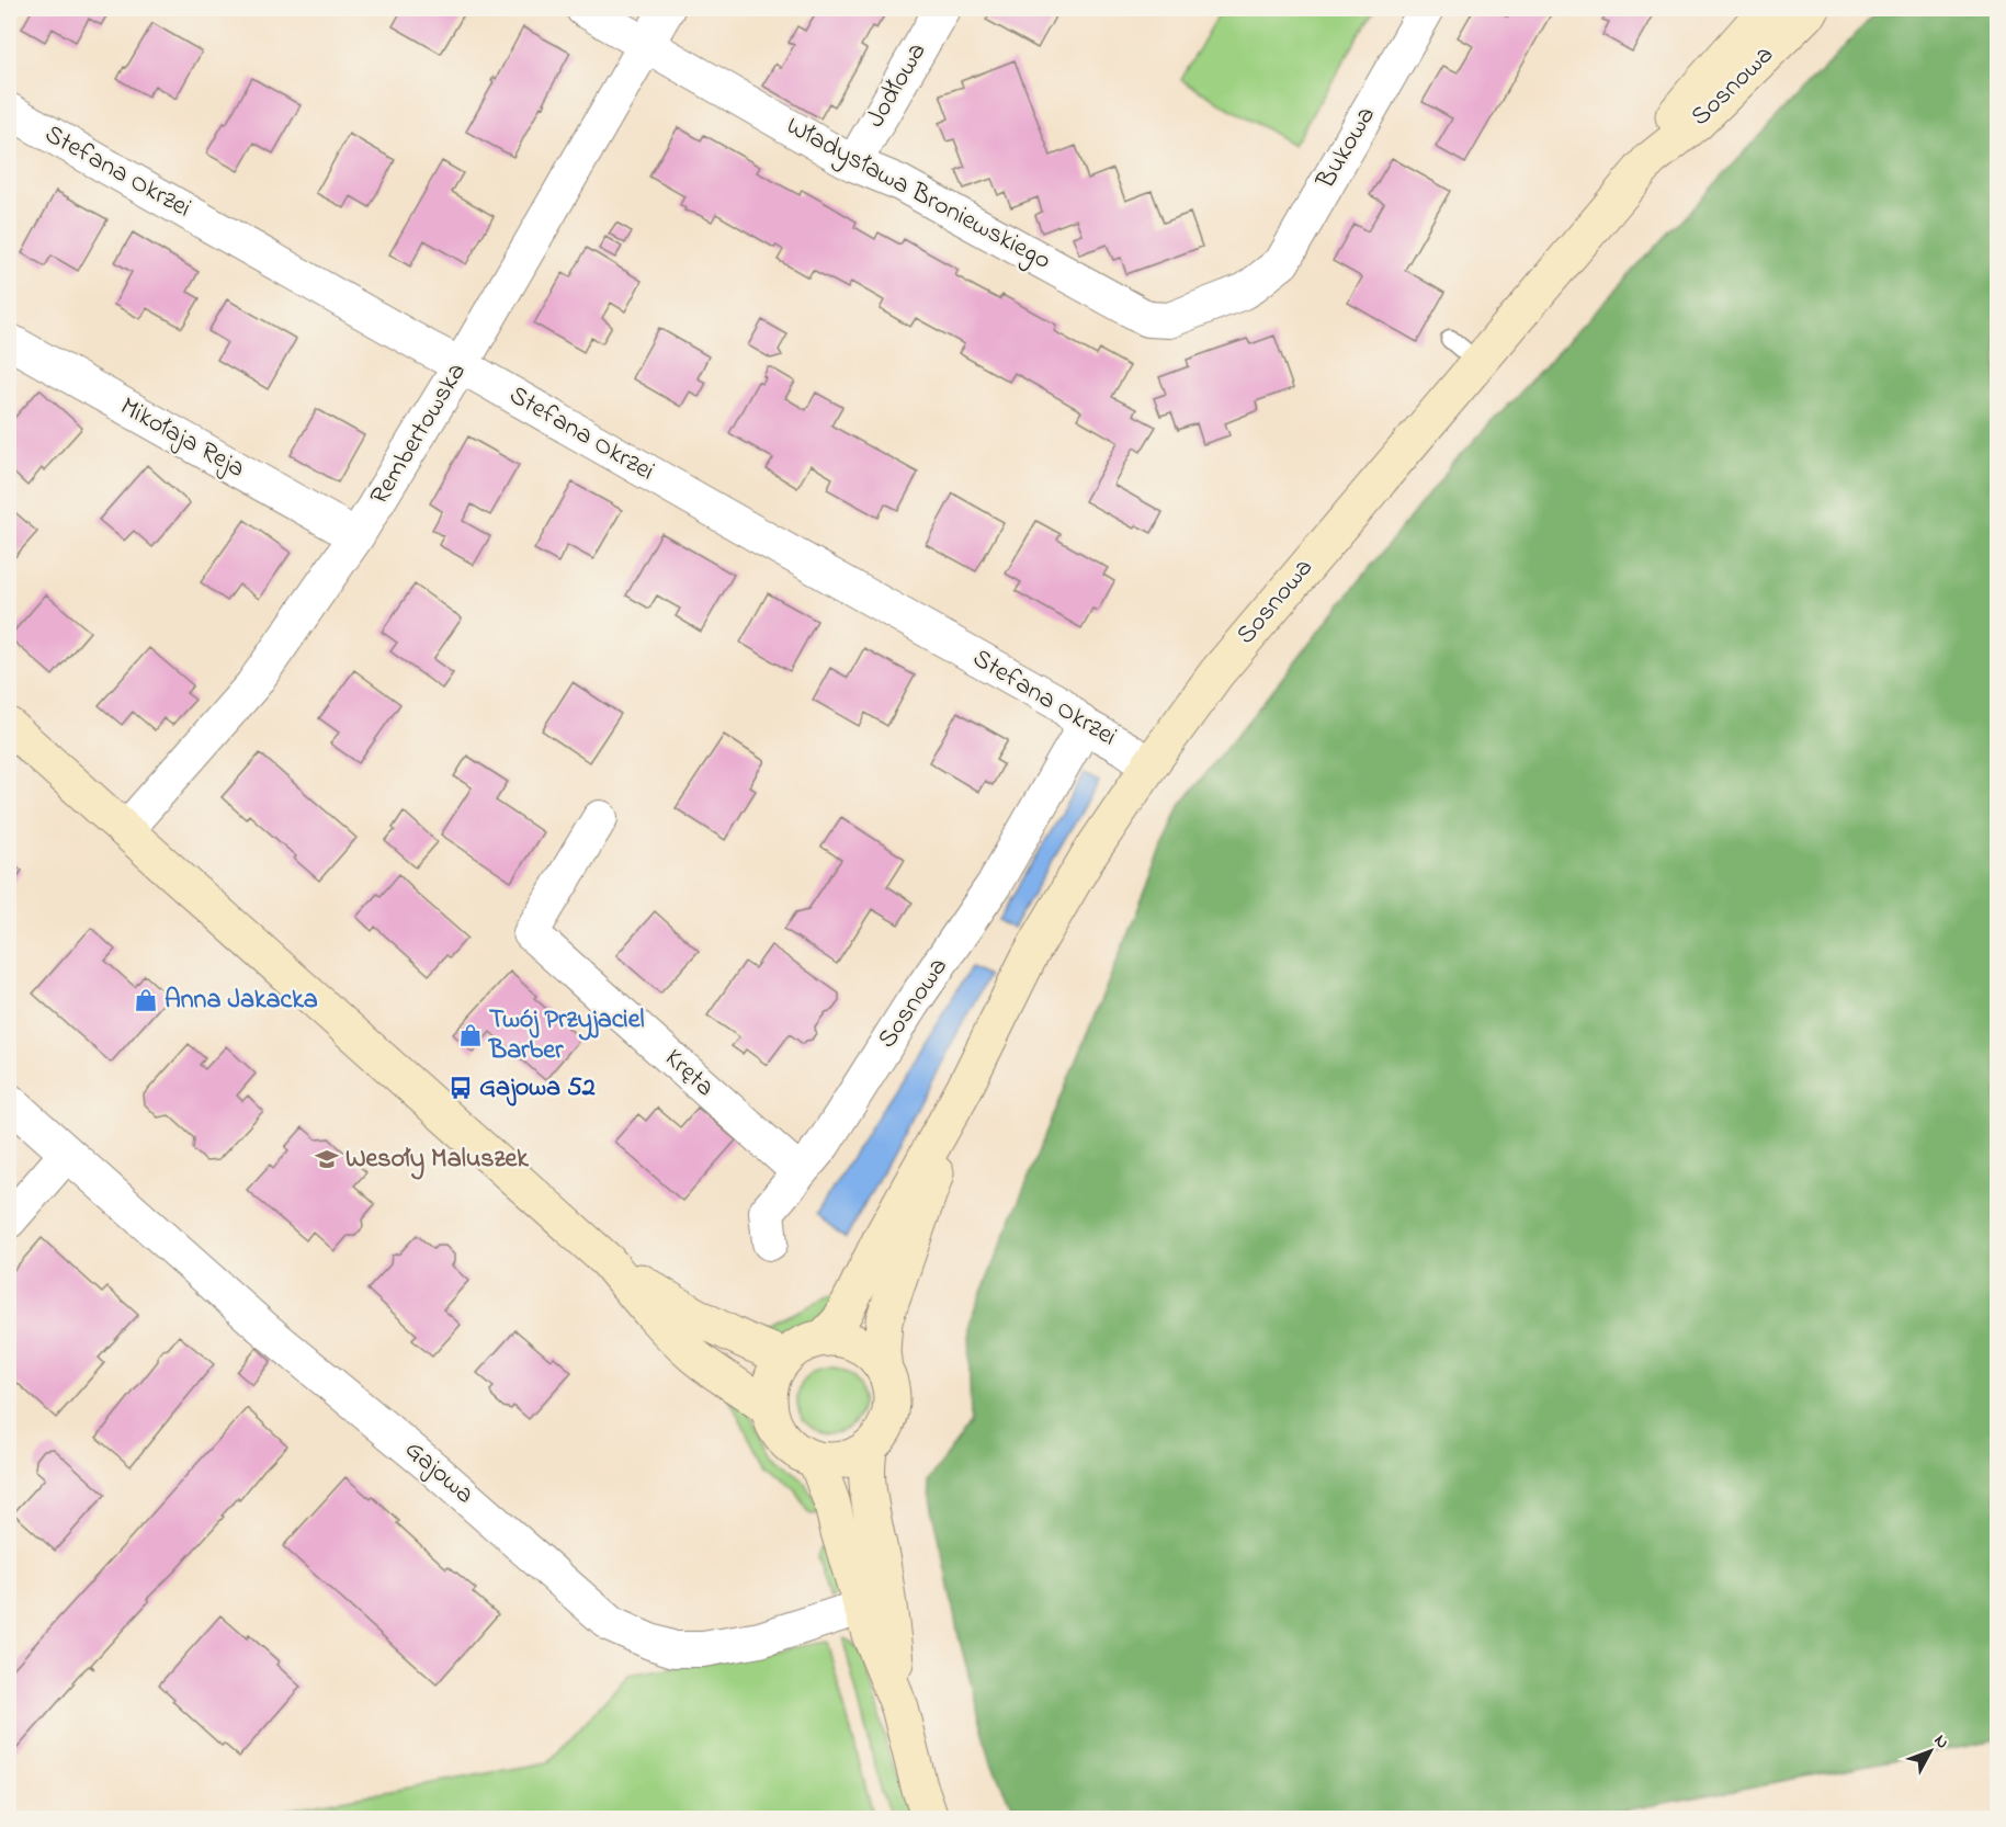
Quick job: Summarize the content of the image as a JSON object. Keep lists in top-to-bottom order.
{
  "streets": {
    "street": [
      "Jodłowa",
      "Sosnowa",
      "Bukowa",
      "Stefana Okrzei",
      "Władysława Broniewskiego",
      "Rembertowska",
      "Mikołaja Reja",
      "Kręta",
      "Gajowa"
    ]
  },
  "crossings": [
    ["Jodłowa", "Władysława Broniewskiego"],
    ["Sosnowa", "Stefana Okrzei"],
    ["Sosnowa", "Kręta"],
    ["Bukowa", "Władysława Broniewskiego"],
    ["Stefana Okrzei", "Rembertowska"],
    ["Władysława Broniewskiego", "Rembertowska"],
    ["Rembertowska", "Mikołaja Reja"]
  ],
  "places": {
    "shop": ["Anna Jakacka", "Twój Przyjaciel Barber"],
    "bus stop": ["Gajowa 52"],
    "school or university": ["Wesoły Maluszek"]
  },
  "north": "top right"
}
